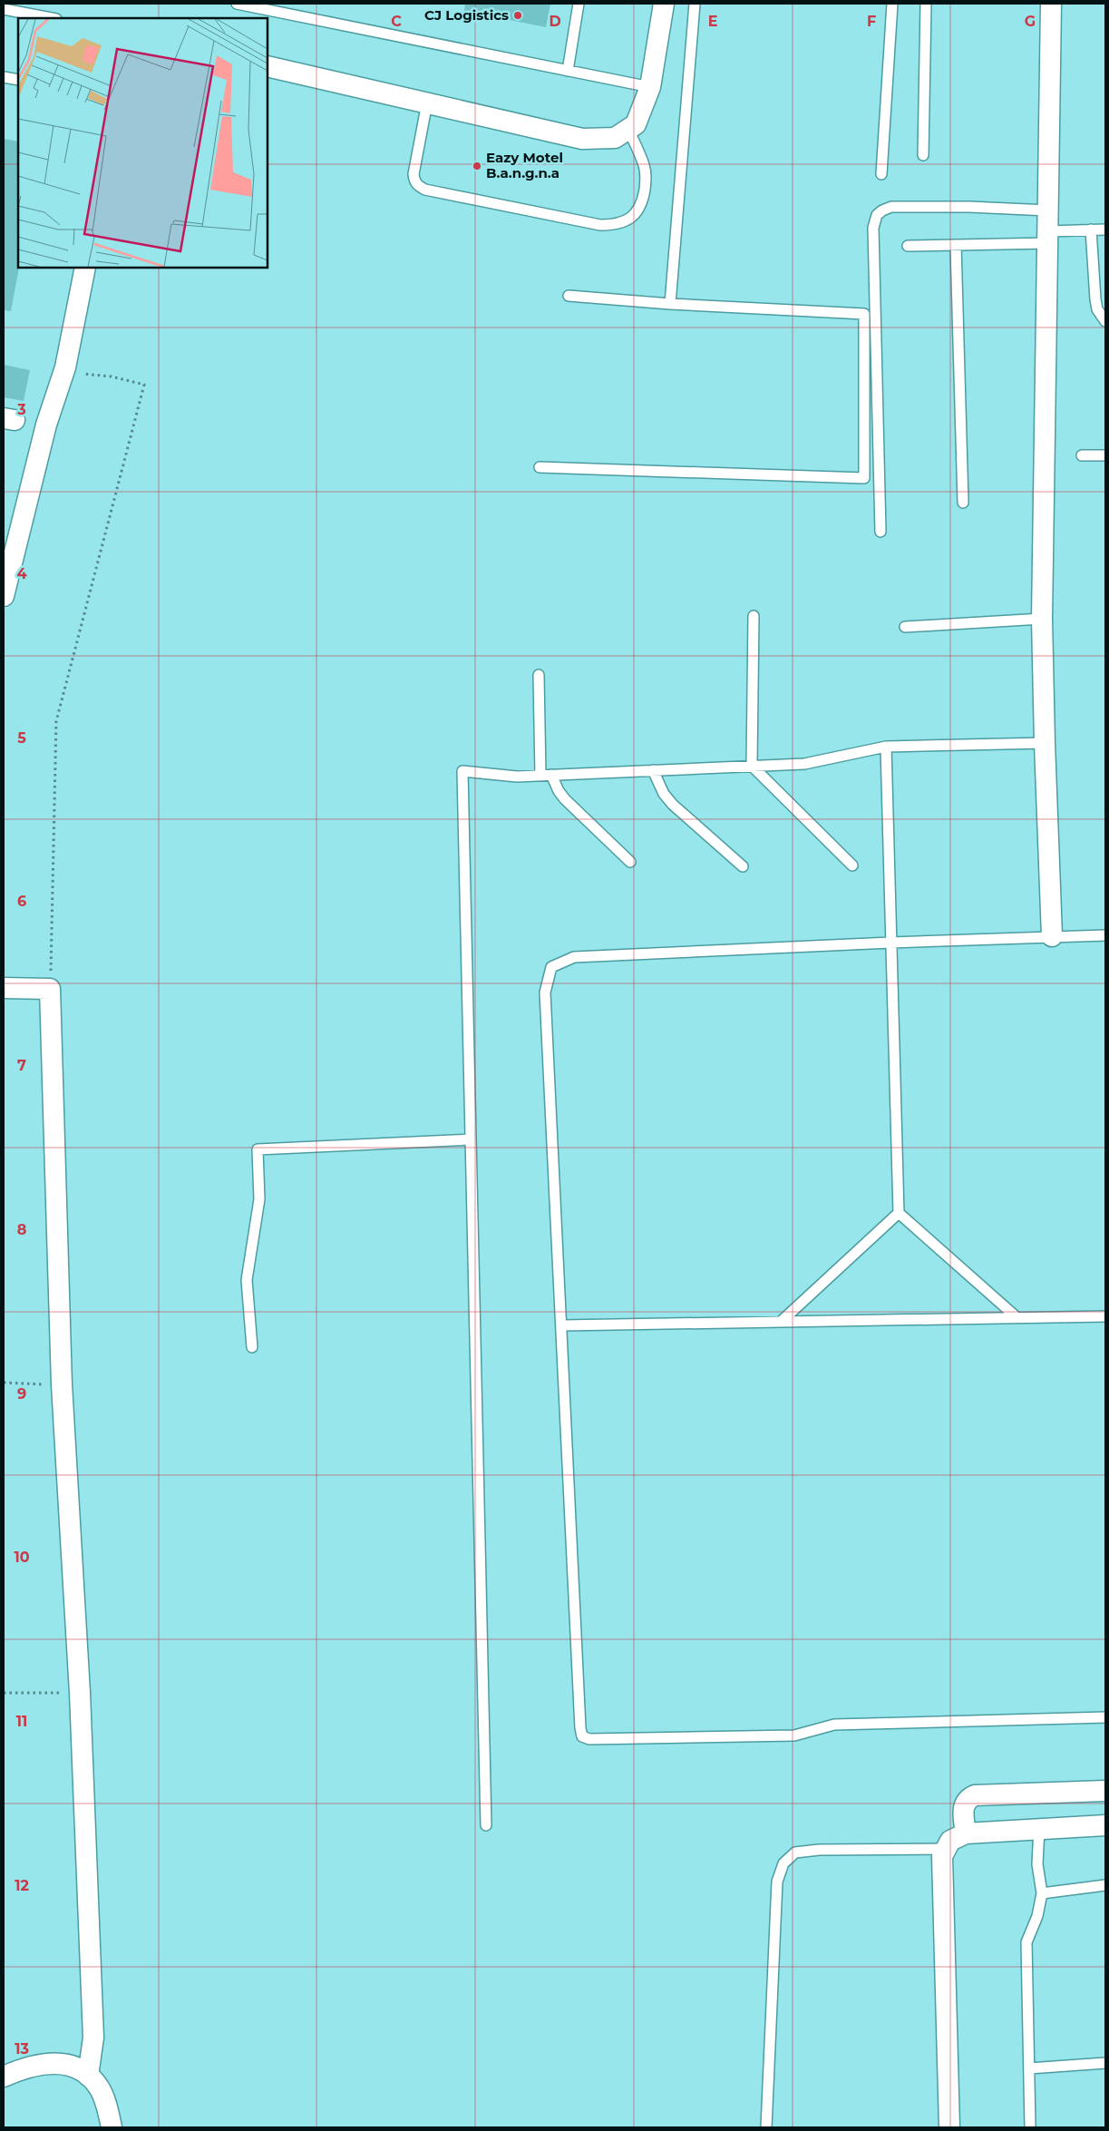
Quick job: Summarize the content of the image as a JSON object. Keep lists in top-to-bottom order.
{
  "places": ["CJ Logistics", "Eazy Motel B.a.n.g.n.a"],
  "grid": {
    "columns": [
      "C",
      "D",
      "E",
      "F",
      "G"
    ],
    "rows": [
      "3",
      "4",
      "5",
      "6",
      "7",
      "8",
      "9",
      "10",
      "11",
      "12",
      "13"
    ]
  }
}
